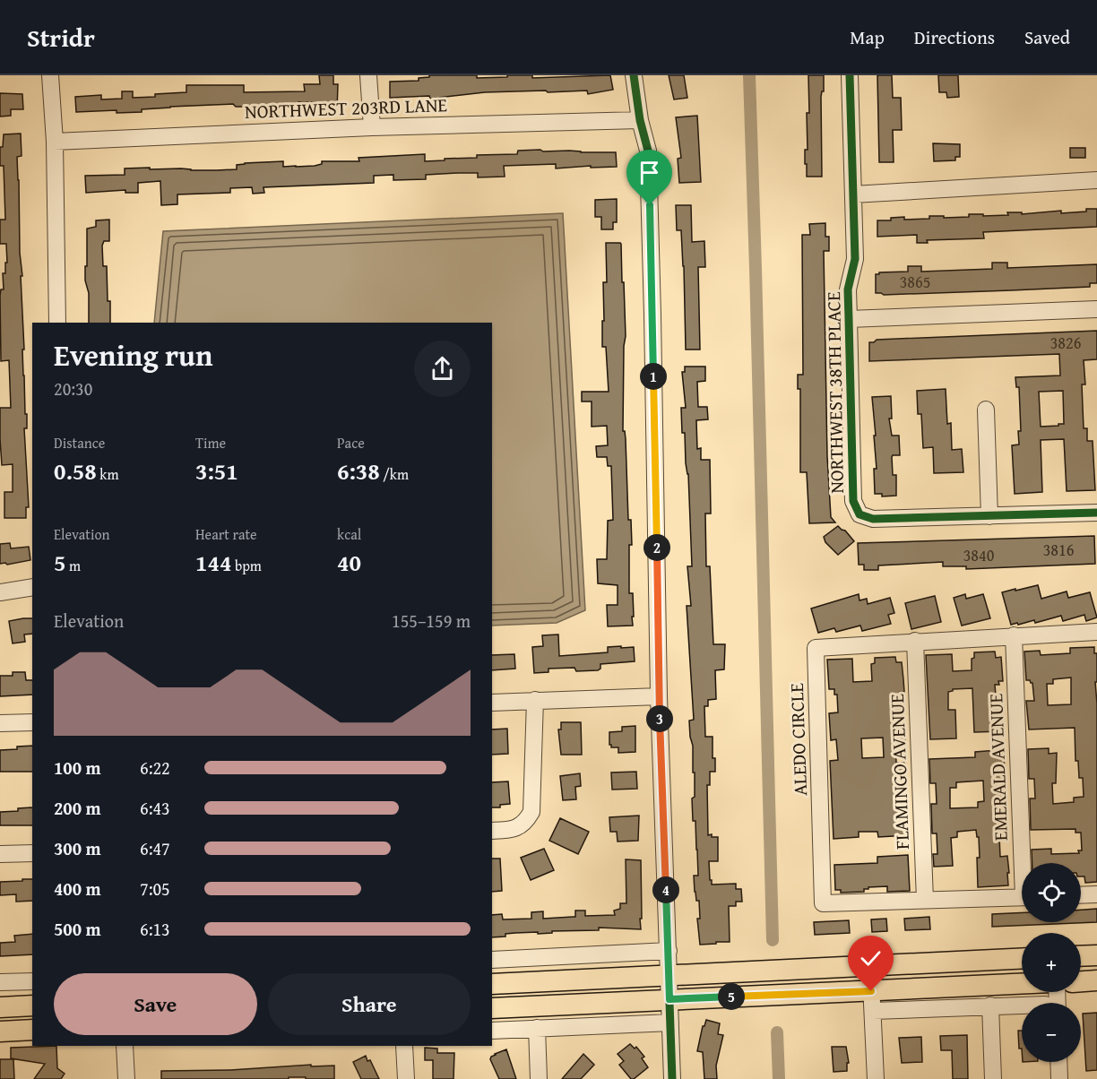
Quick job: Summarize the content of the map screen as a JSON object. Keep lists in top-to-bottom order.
{
  "streets": {
    "street": [
      "NORTHWEST 203RD LANE",
      "NORTHWEST 38TH PLACE",
      "ALEDO CIRCLE",
      "EMERALD AVENUE",
      "FLAMINGO AVENUE"
    ]
  },
  "crossings": [
    ["ALEDO CIRCLE", "EMERALD AVENUE"],
    ["ALEDO CIRCLE", "FLAMINGO AVENUE"]
  ],
  "house_numbers": [
    "3865",
    "3826",
    "3816",
    "3840"
  ],
  "page": {
    "header": "Stridr",
    "nav": ["Map", "Directions", "Saved"],
    "heading": ["Evening run", "20:30"],
    "pins": [
      "1",
      "2",
      "3",
      "4",
      "5"
    ],
    "stats": [
      ["Distance", "0.58 km"],
      ["Time", "3:51"],
      ["Pace", "6:38 /km"],
      ["Elevation", "5 m"],
      ["Heart rate", "144 bpm"],
      ["kcal", "40"]
    ],
    "chart": ["Elevation", "155–159 m"],
    "list": [
      {
        "name": "100 m",
        "note": "6:22"
      },
      {
        "name": "200 m",
        "note": "6:43"
      },
      {
        "name": "300 m",
        "note": "6:47"
      },
      {
        "name": "400 m",
        "note": "7:05"
      },
      {
        "name": "500 m",
        "note": "6:13"
      }
    ],
    "map_buttons": ["+", "−"],
    "buttons": ["Save", "Share"]
  }
}
